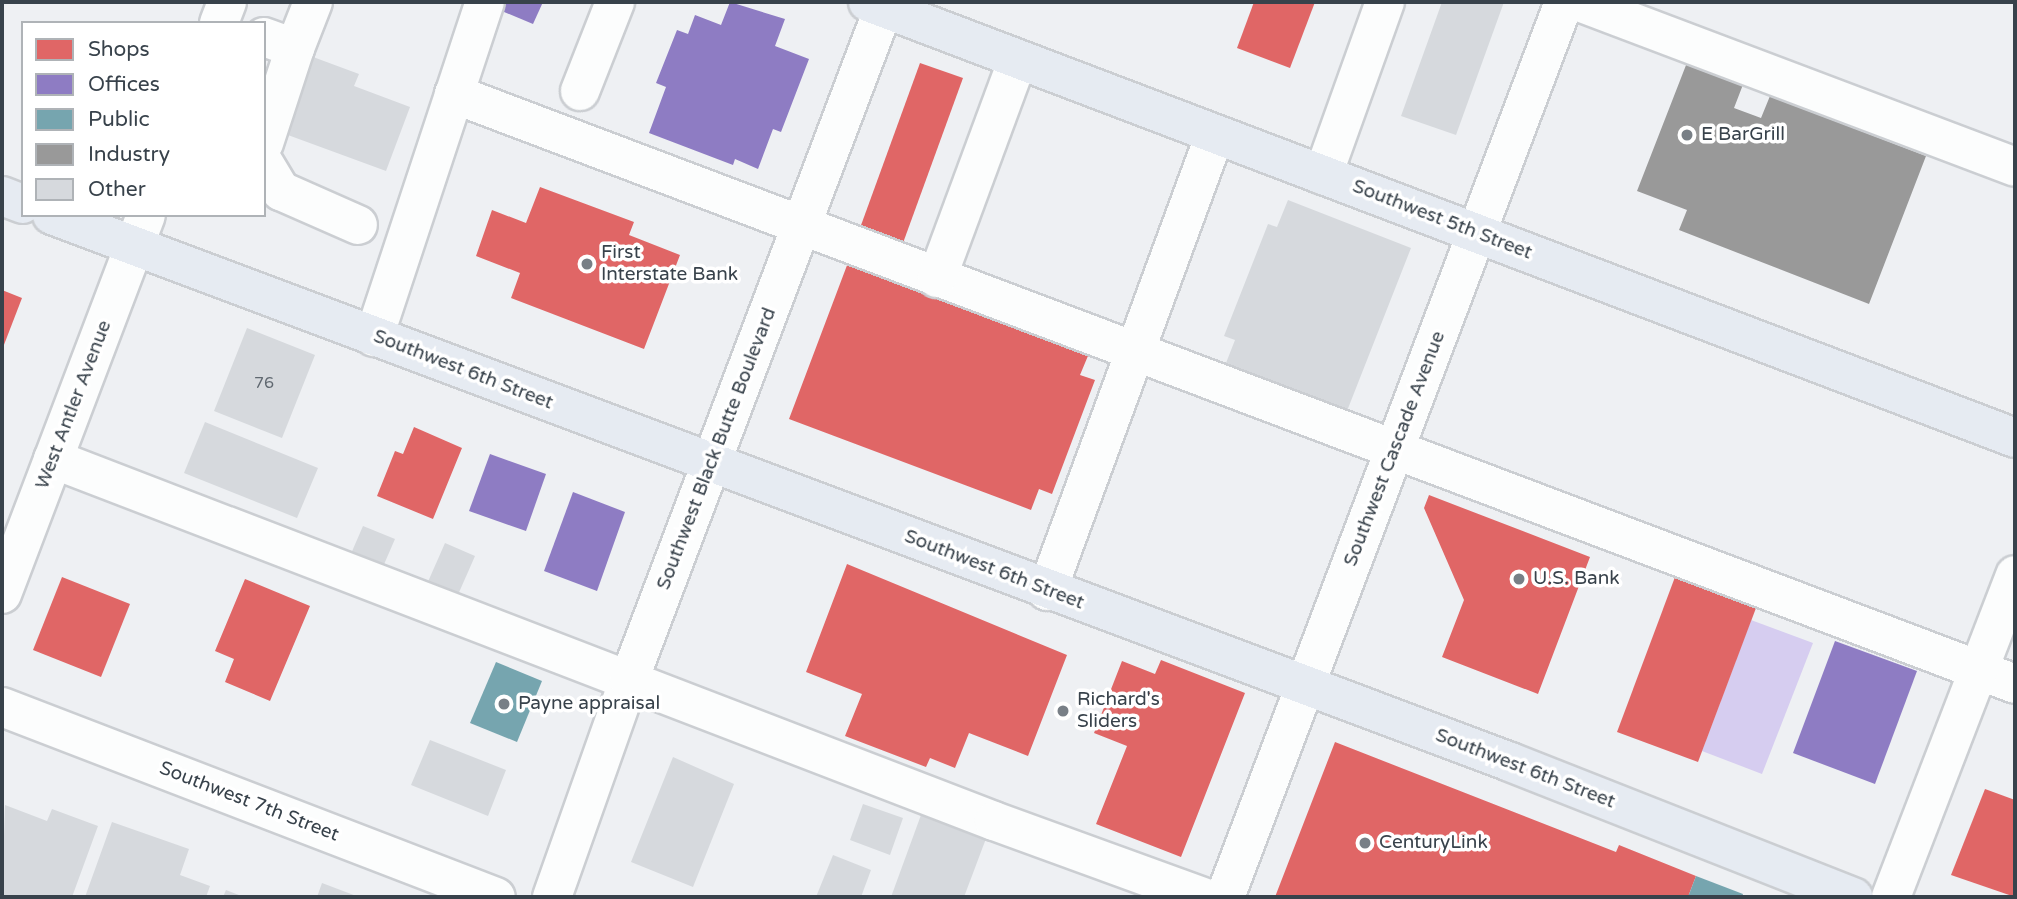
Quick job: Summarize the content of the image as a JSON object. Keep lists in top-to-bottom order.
{
  "streets": {
    "main road": ["Southwest 5th Street", "Southwest 6th Street"],
    "street": [
      "West Antler Avenue",
      "Southwest Black Butte Boulevard",
      "Southwest Cascade Avenue",
      "Southwest 7th Street"
    ]
  },
  "crossings": [
    ["Southwest 5th Street", "Southwest Black Butte Boulevard"],
    ["Southwest 5th Street", "Southwest Cascade Avenue"],
    ["Southwest 6th Street", "West Antler Avenue"],
    ["Southwest 6th Street", "Southwest Black Butte Boulevard"],
    ["Southwest 6th Street", "Southwest Cascade Avenue"]
  ],
  "places": [
    "E BarGrill",
    "First Interstate Bank",
    "U.S. Bank",
    "Payne appraisal",
    "Richard's Sliders",
    "CenturyLink"
  ],
  "house_numbers": ["76"],
  "legend": [
    "Shops",
    "Offices",
    "Public",
    "Industry",
    "Other"
  ]
}
